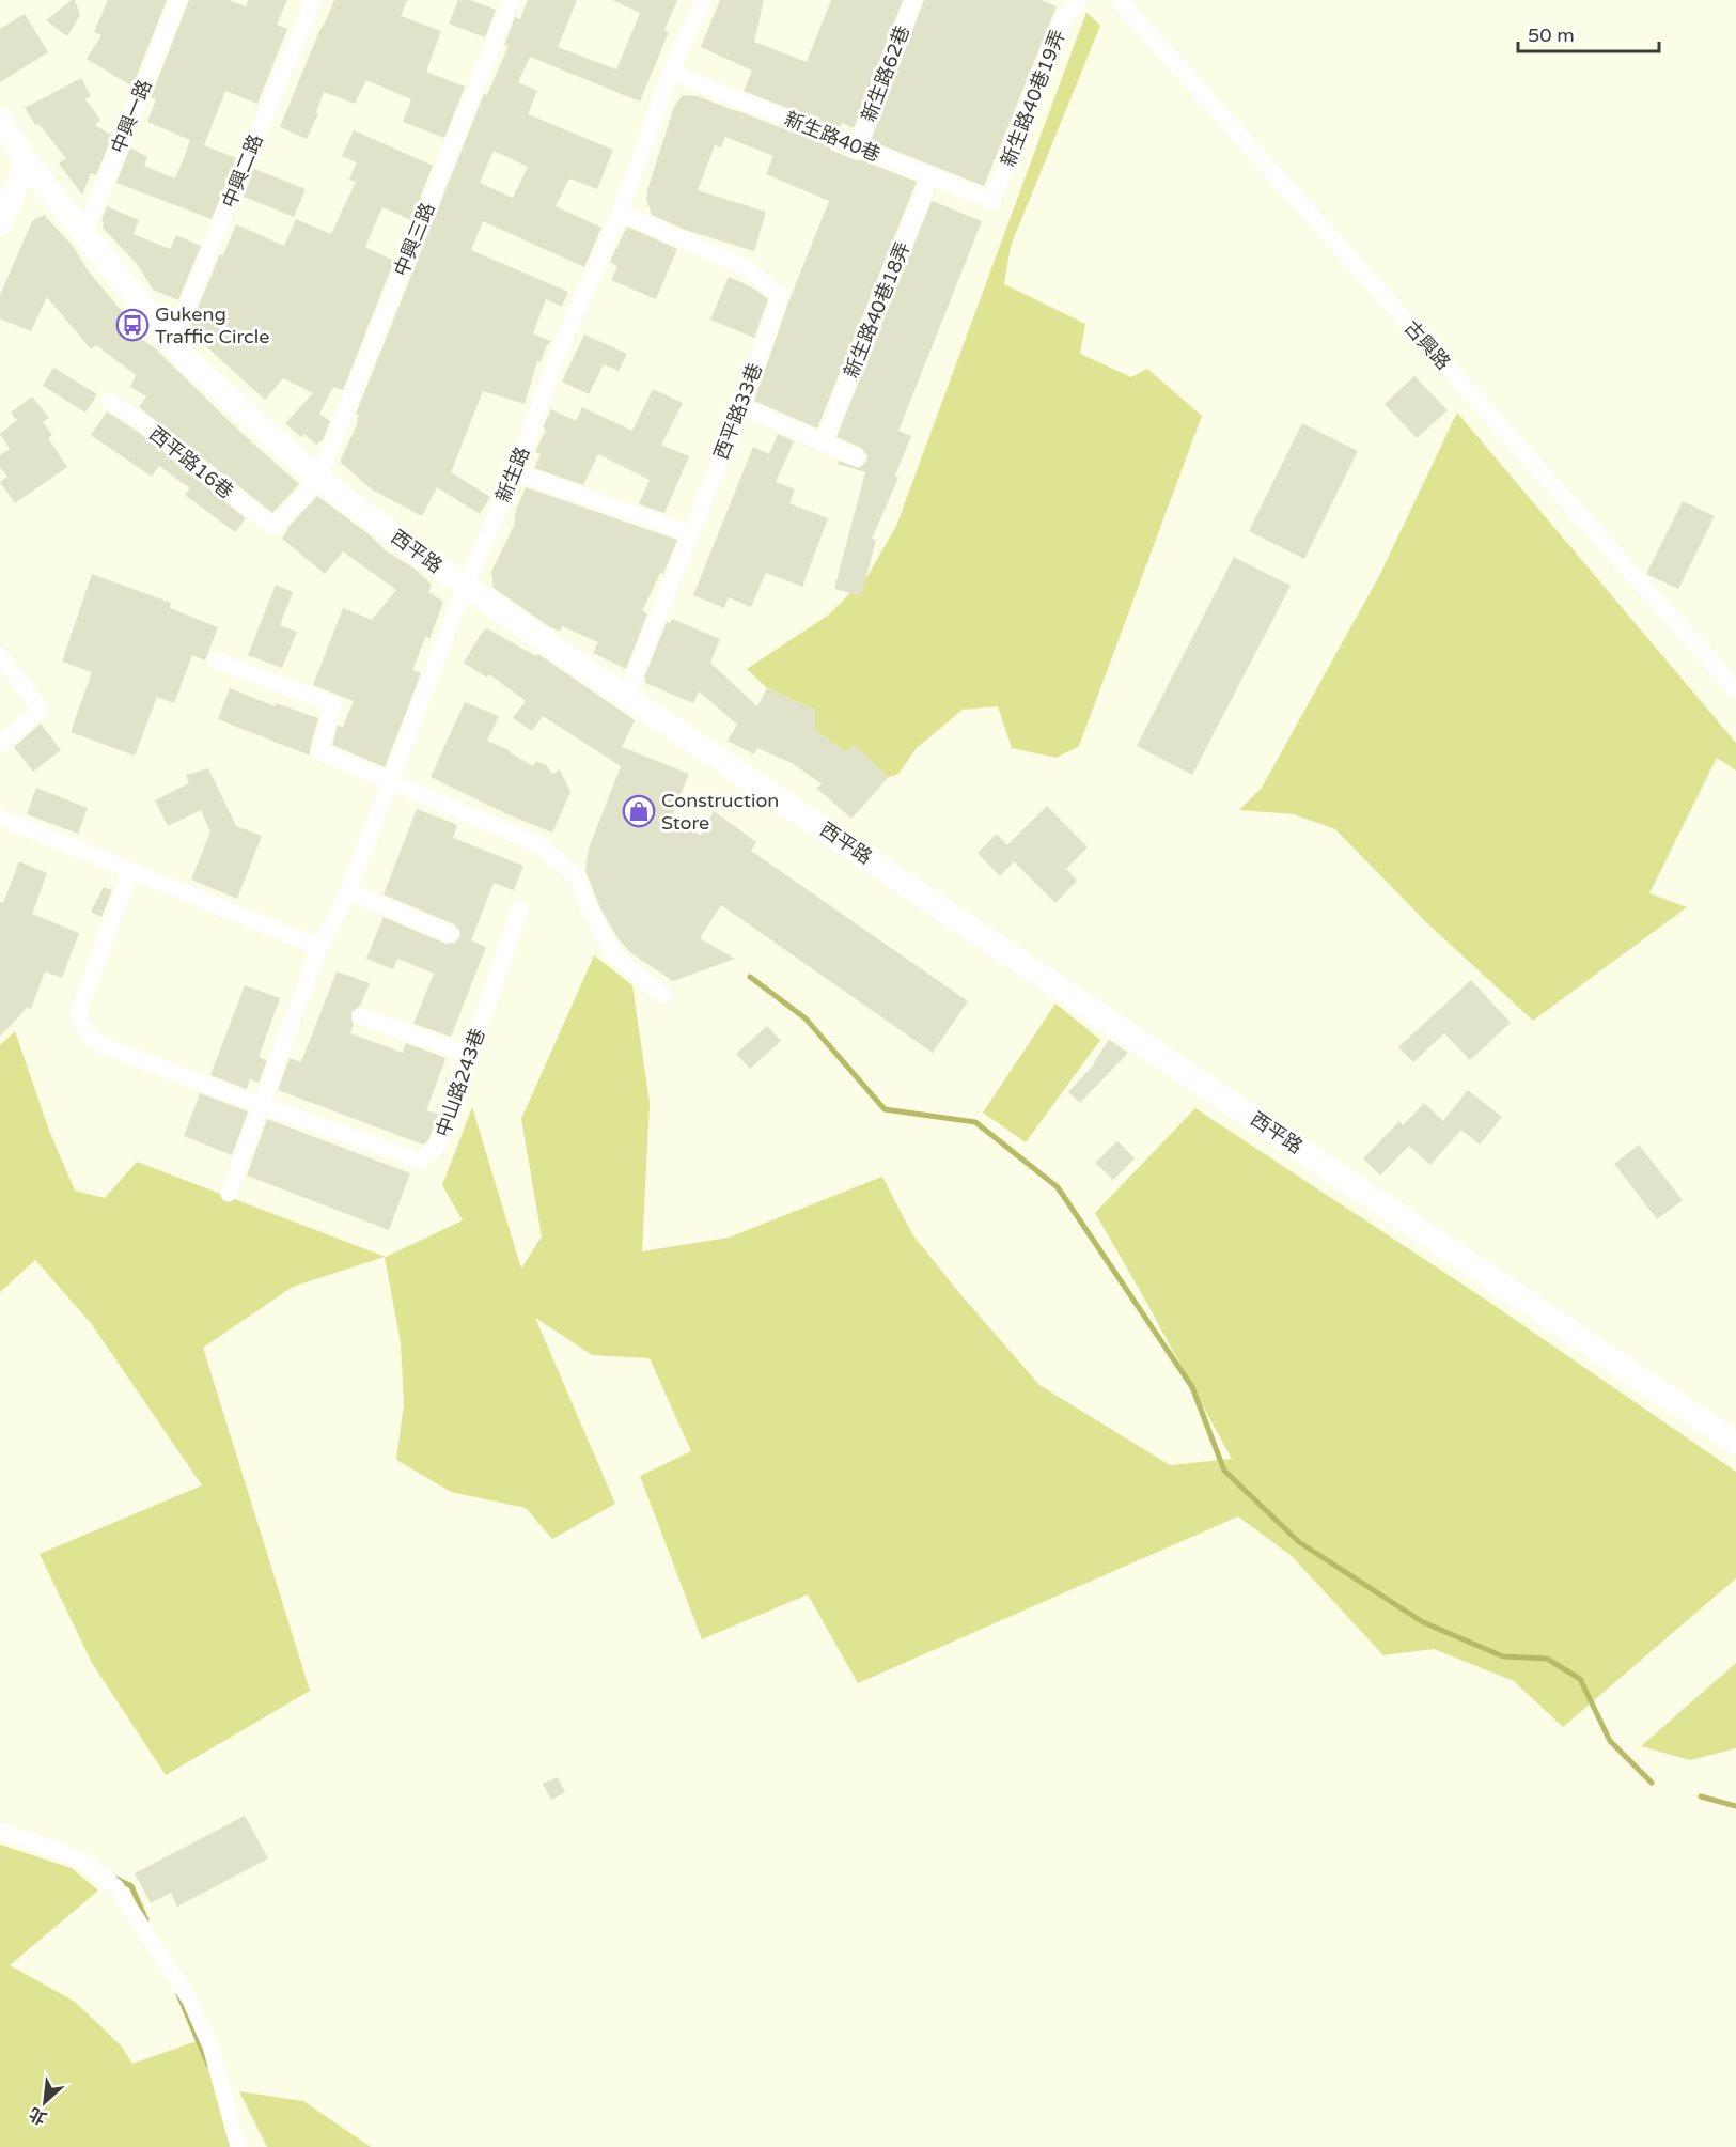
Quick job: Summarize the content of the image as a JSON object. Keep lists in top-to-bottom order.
{
  "streets": {
    "main road": ["西平路"],
    "street": [
      "新生路62巷",
      "新生路40巷19弄",
      "中興一路",
      "新生路40巷",
      "中興二路",
      "中興三路",
      "新生路40巷18弄",
      "古興路",
      "西平路33巷",
      "西平路16巷",
      "新生路",
      "中山路243巷"
    ]
  },
  "crossings": [
    ["新生路62巷", "新生路40巷"],
    ["新生路40巷19弄", "新生路40巷"],
    ["中興一路", "西平路"],
    ["新生路40巷", "新生路40巷18弄"],
    ["新生路40巷", "新生路"],
    ["中興二路", "西平路"],
    ["中興三路", "西平路16巷"],
    ["中興三路", "西平路"],
    ["西平路33巷", "新生路"],
    ["西平路33巷", "西平路"],
    ["新生路", "西平路"]
  ],
  "places": {
    "bus stop": ["Gukeng Traffic Circle"],
    "shop": ["Construction Store"]
  },
  "scale_bar": "50 m",
  "north": "bottom left"
}
